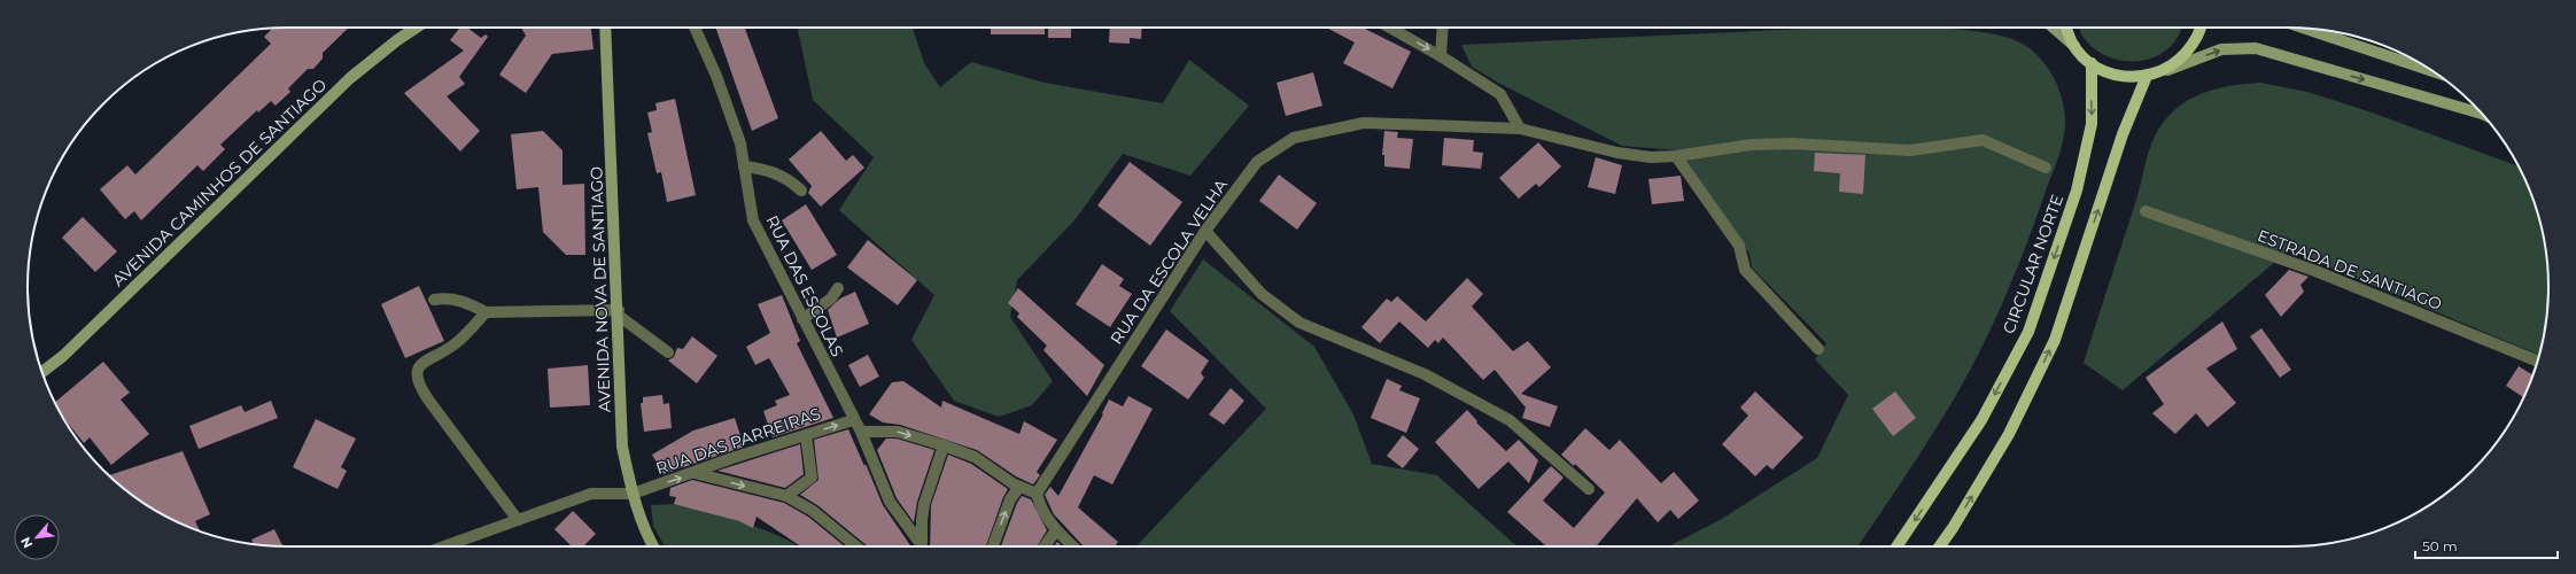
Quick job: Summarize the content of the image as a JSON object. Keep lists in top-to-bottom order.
{
  "streets": {
    "main road": ["CIRCULAR NORTE"],
    "street": [
      "AVENIDA CAMINHOS DE SANTIAGO",
      "RUA DA ESCOLA VELHA",
      "ESTRADA DE SANTIAGO",
      "RUA DAS ESCOLAS",
      "AVENIDA NOVA DE SANTIAGO",
      "RUA DAS PARREIRAS"
    ]
  },
  "crossings": [
    ["RUA DAS ESCOLAS", "RUA DAS PARREIRAS"],
    ["AVENIDA NOVA DE SANTIAGO", "RUA DAS PARREIRAS"]
  ],
  "scale_bar": "50 m",
  "north": "bottom left"
}
